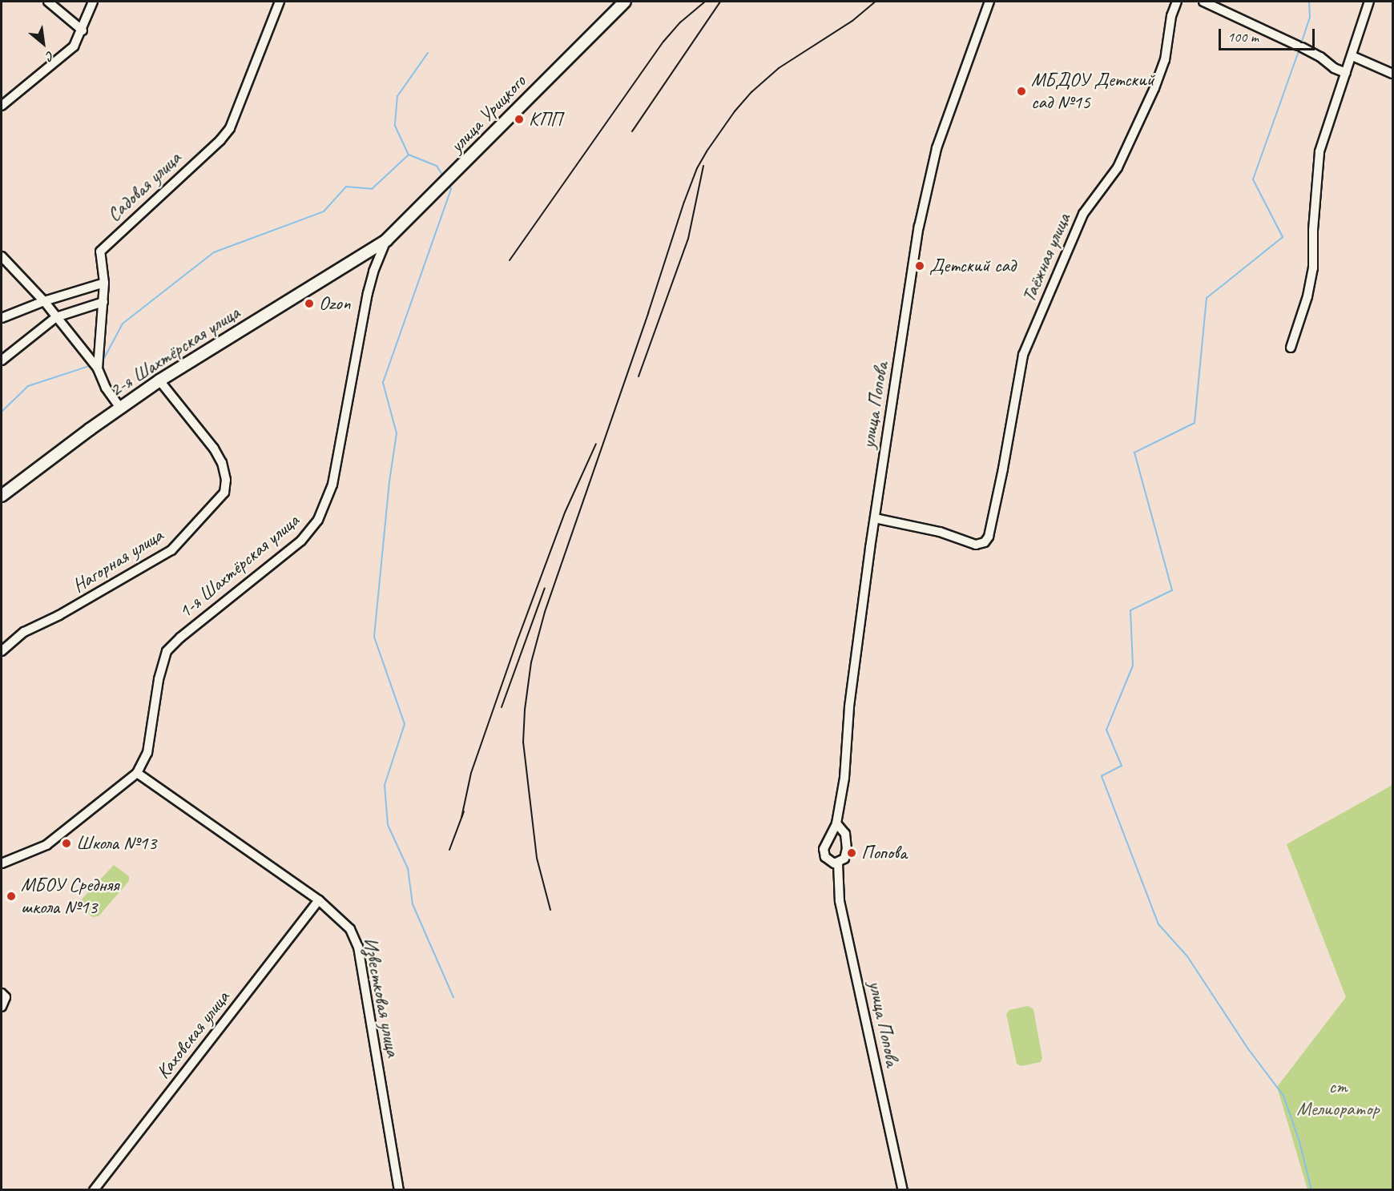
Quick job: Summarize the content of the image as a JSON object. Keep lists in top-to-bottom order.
{
  "streets": {
    "main road": ["улица Урицкого", "2-я Шахтёрская улица"],
    "street": [
      "Садовая улица",
      "Таёжная улица",
      "улица Попова",
      "Нагорная улица",
      "1-я Шахтёрская улица",
      "Известковая улица",
      "Каховская улица"
    ]
  },
  "crossings": [
    ["улица Урицкого", "2-я Шахтёрская улица"],
    ["улица Урицкого", "1-я Шахтёрская улица"],
    ["Садовая улица", "2-я Шахтёрская улица"],
    ["Таёжная улица", "улица Попова"],
    ["2-я Шахтёрская улица", "Нагорная улица"],
    ["1-я Шахтёрская улица", "Известковая улица"],
    ["Известковая улица", "Каховская улица"]
  ],
  "parks": ["ст Мелиоратор"],
  "places": [
    "МБДОУ Детский сад №15",
    "КПП",
    "Детский сад",
    "Ozon",
    "Школа №13",
    "Попова",
    "МБОУ Средняя школа №13"
  ],
  "scale_bar": "100 m",
  "north": "bottom right"
}
